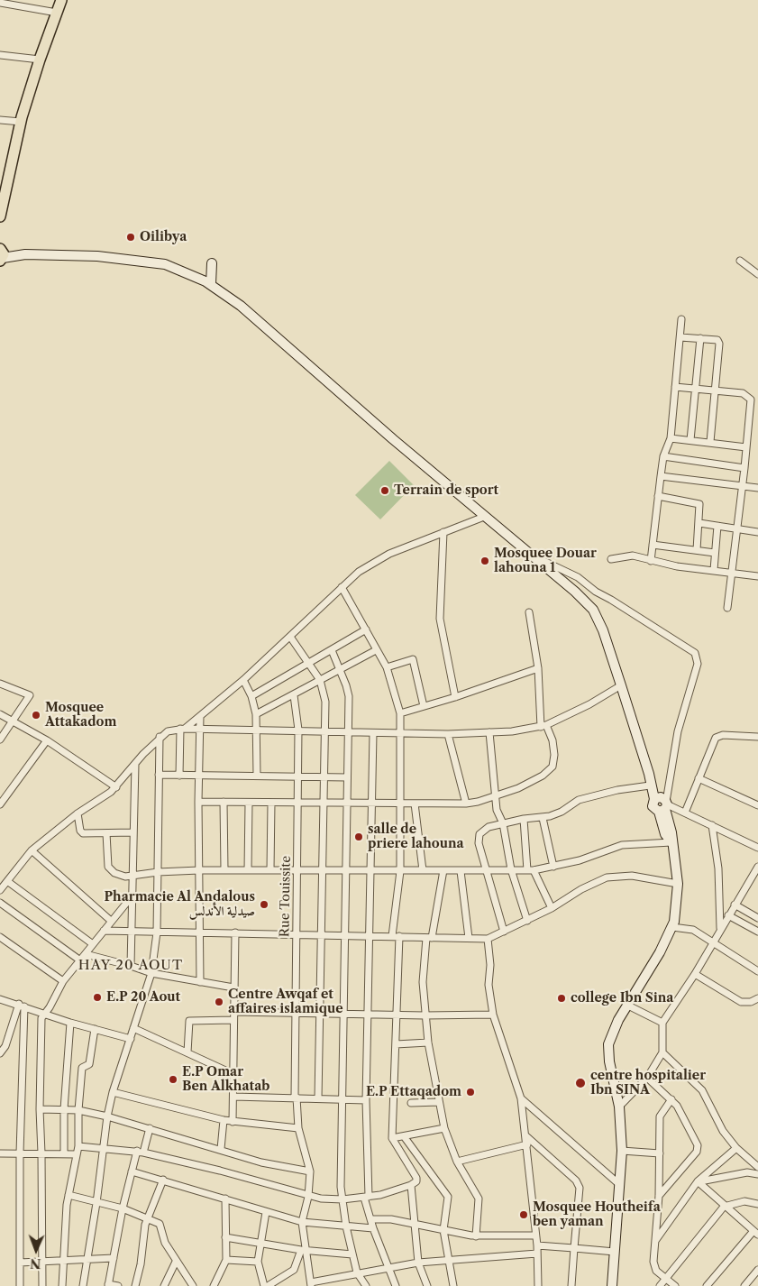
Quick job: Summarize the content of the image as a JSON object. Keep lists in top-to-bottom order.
{
  "streets": {
    "street": ["Rue Touissite"]
  },
  "districts": ["HAY 20 AOUT"],
  "places": [
    "Oilibya",
    "Terrain de sport",
    "Mosquee Douar lahouna 1",
    "Mosquee Attakadom",
    "salle de priere lahouna",
    "Pharmacie Al Andalous صيدلية الأندلس",
    "E.P 20 Aout",
    "college Ibn Sina",
    "Centre Awqaf et affaires islamique",
    "E.P Omar Ben Alkhatab",
    "centre hospitalier Ibn SINA",
    "E.P Ettaqadom",
    "Mosquee Houtheifa ben yaman"
  ],
  "north": "bottom"
}
